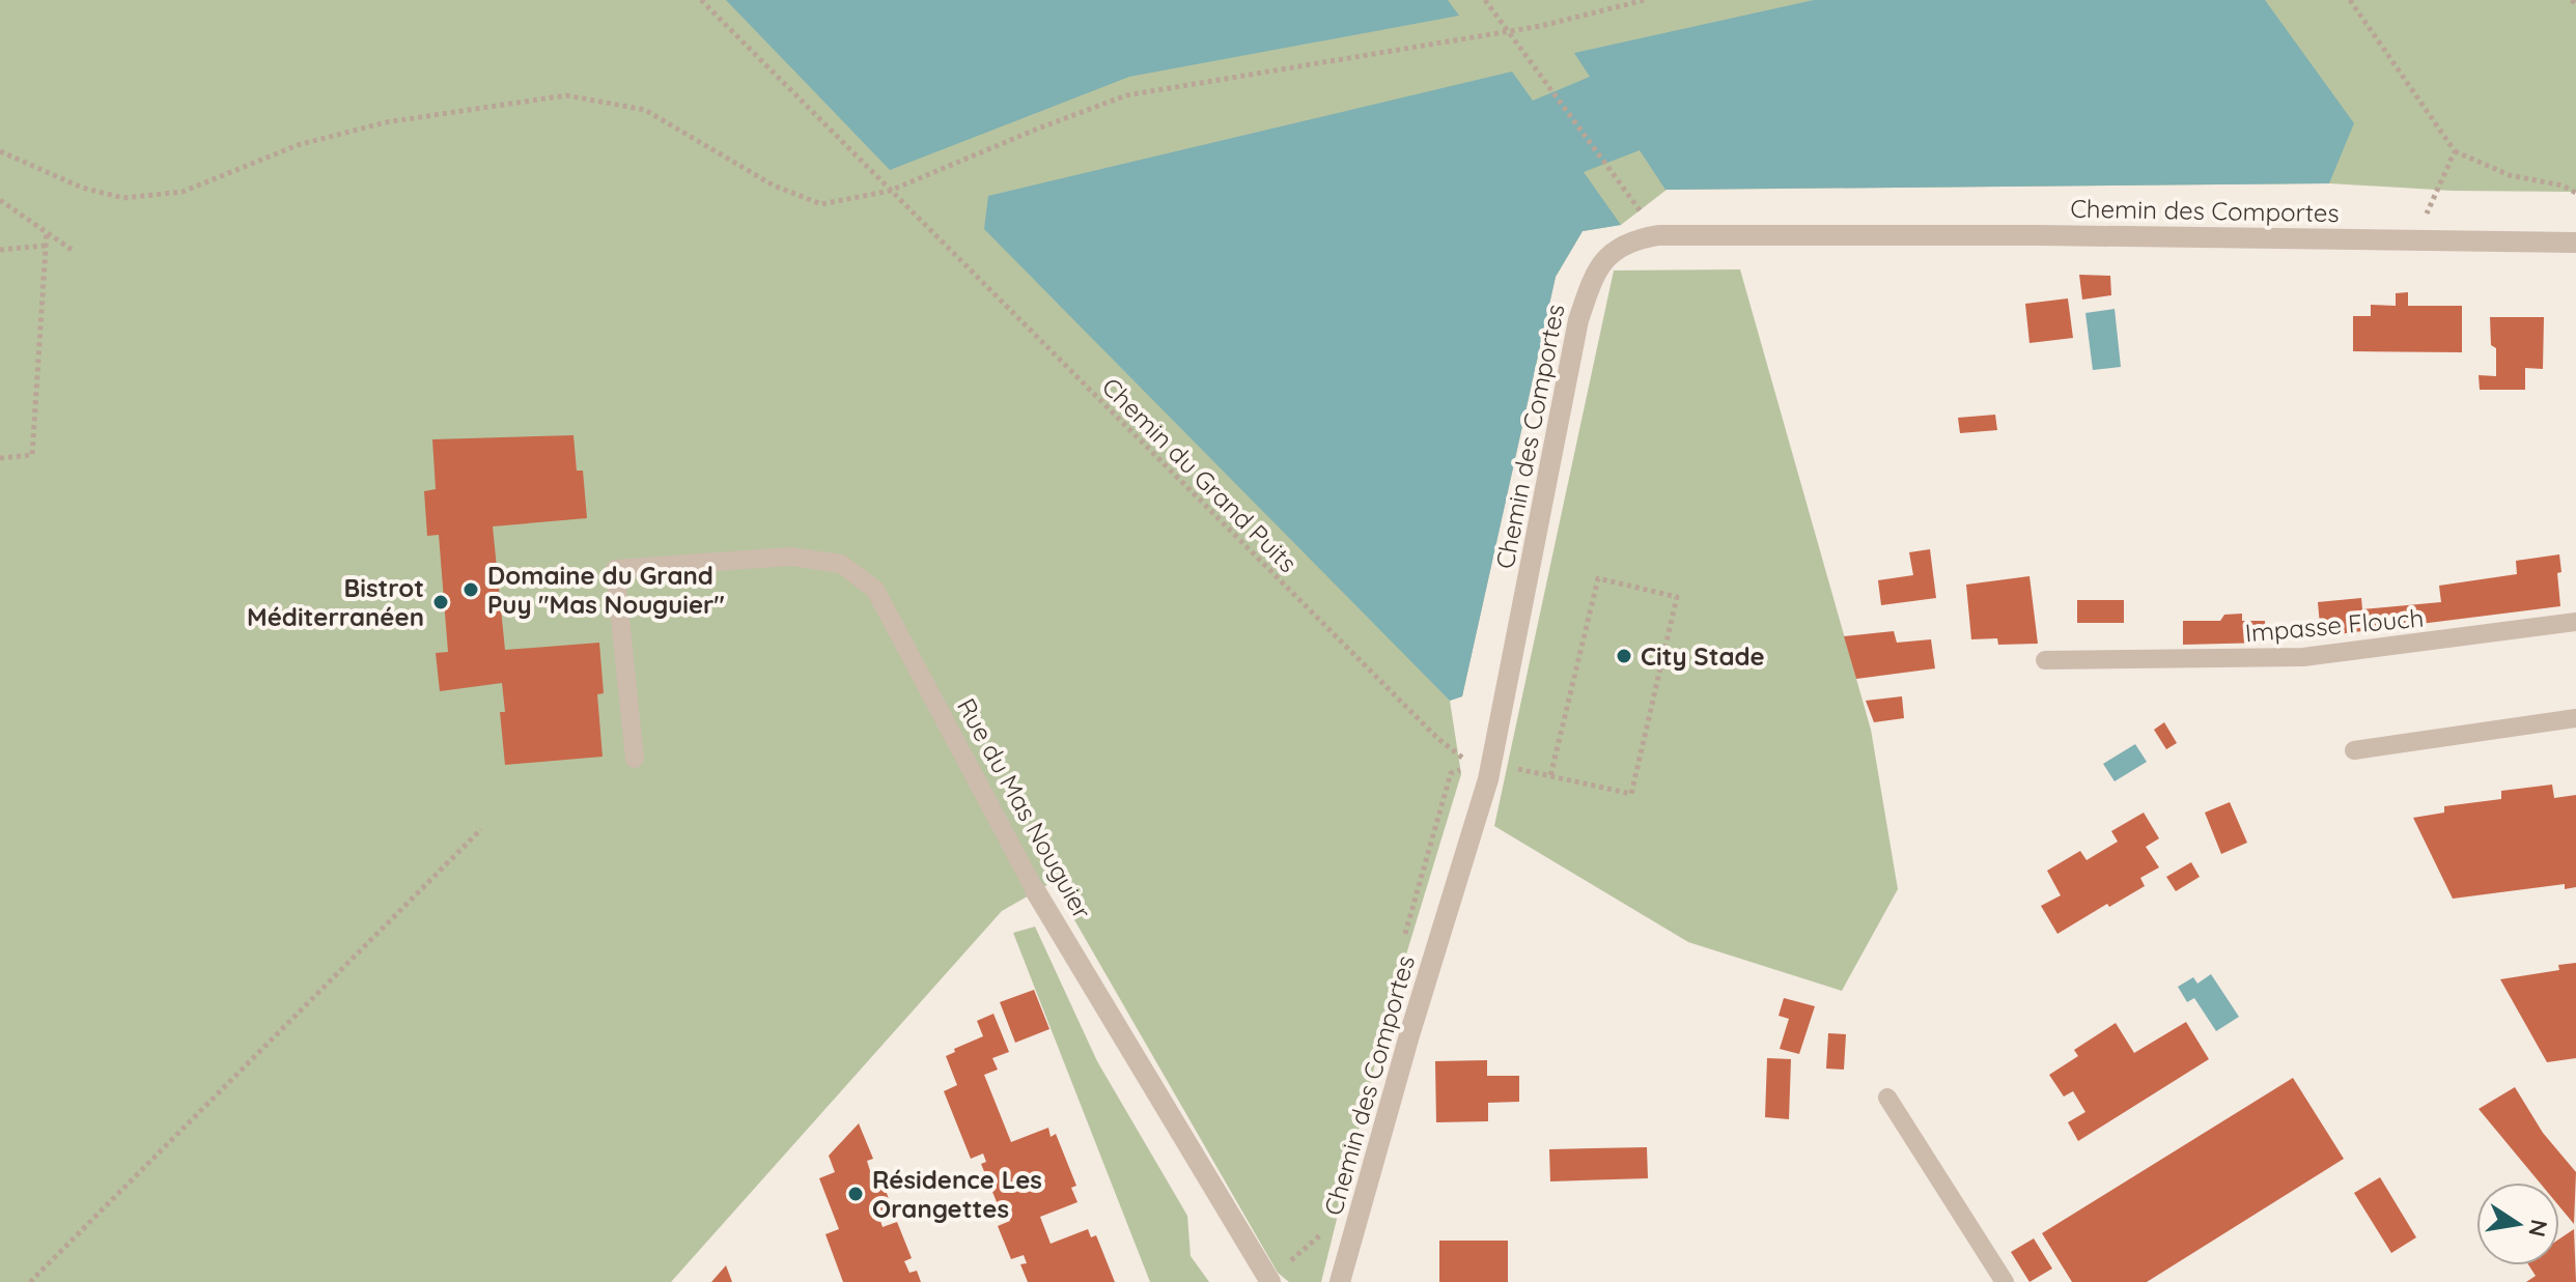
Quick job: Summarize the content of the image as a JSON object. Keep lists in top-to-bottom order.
{
  "streets": {
    "street": ["Chemin des Comportes", "Rue du Mas Nouguier"],
    "lane": ["Impasse Flouch"],
    "path": ["Chemin du Grand Puits"]
  },
  "crossings": [
    ["Chemin des Comportes", "Chemin du Grand Puits"]
  ],
  "places": [
    "Domaine du Grand Puy \"Mas Nouguier\"",
    "Bistrot Méditerranéen",
    "City Stade",
    "Résidence Les Orangettes"
  ],
  "north": "right"
}
